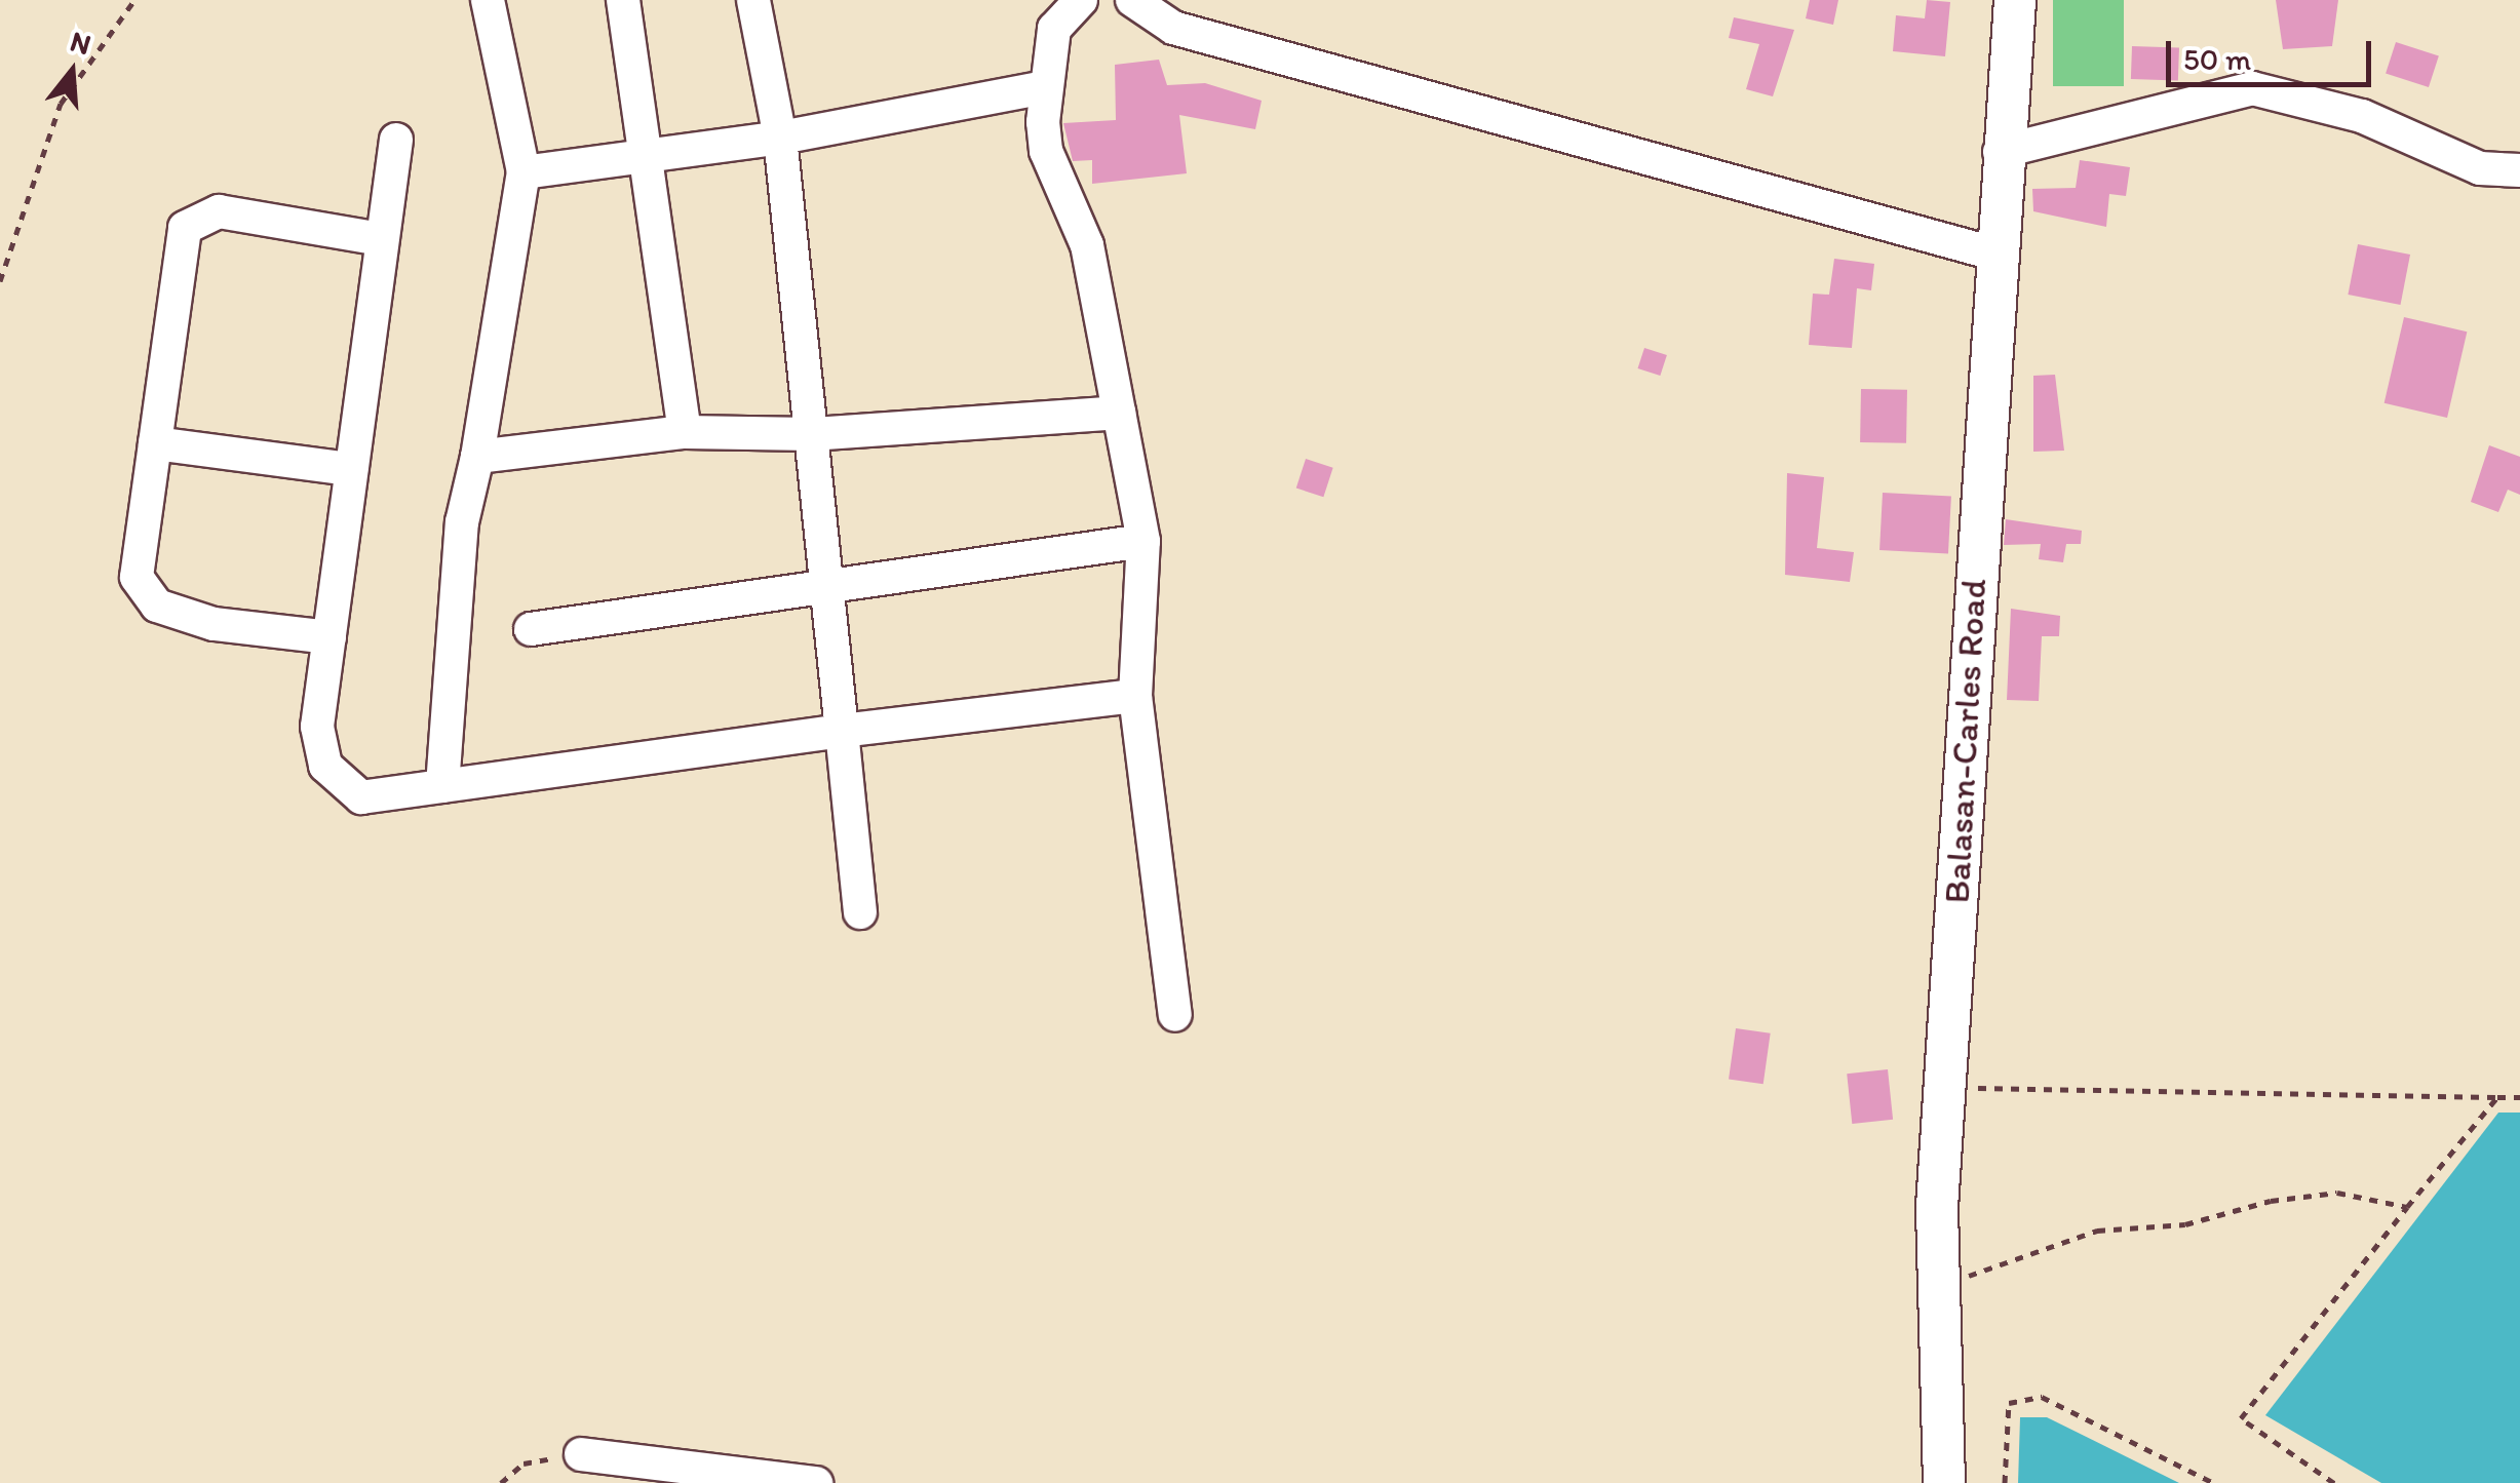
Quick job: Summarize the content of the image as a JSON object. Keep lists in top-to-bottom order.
{
  "streets": {
    "main road": ["Balasan-Carles Road"]
  },
  "scale_bar": "50 m",
  "north": "top"
}
